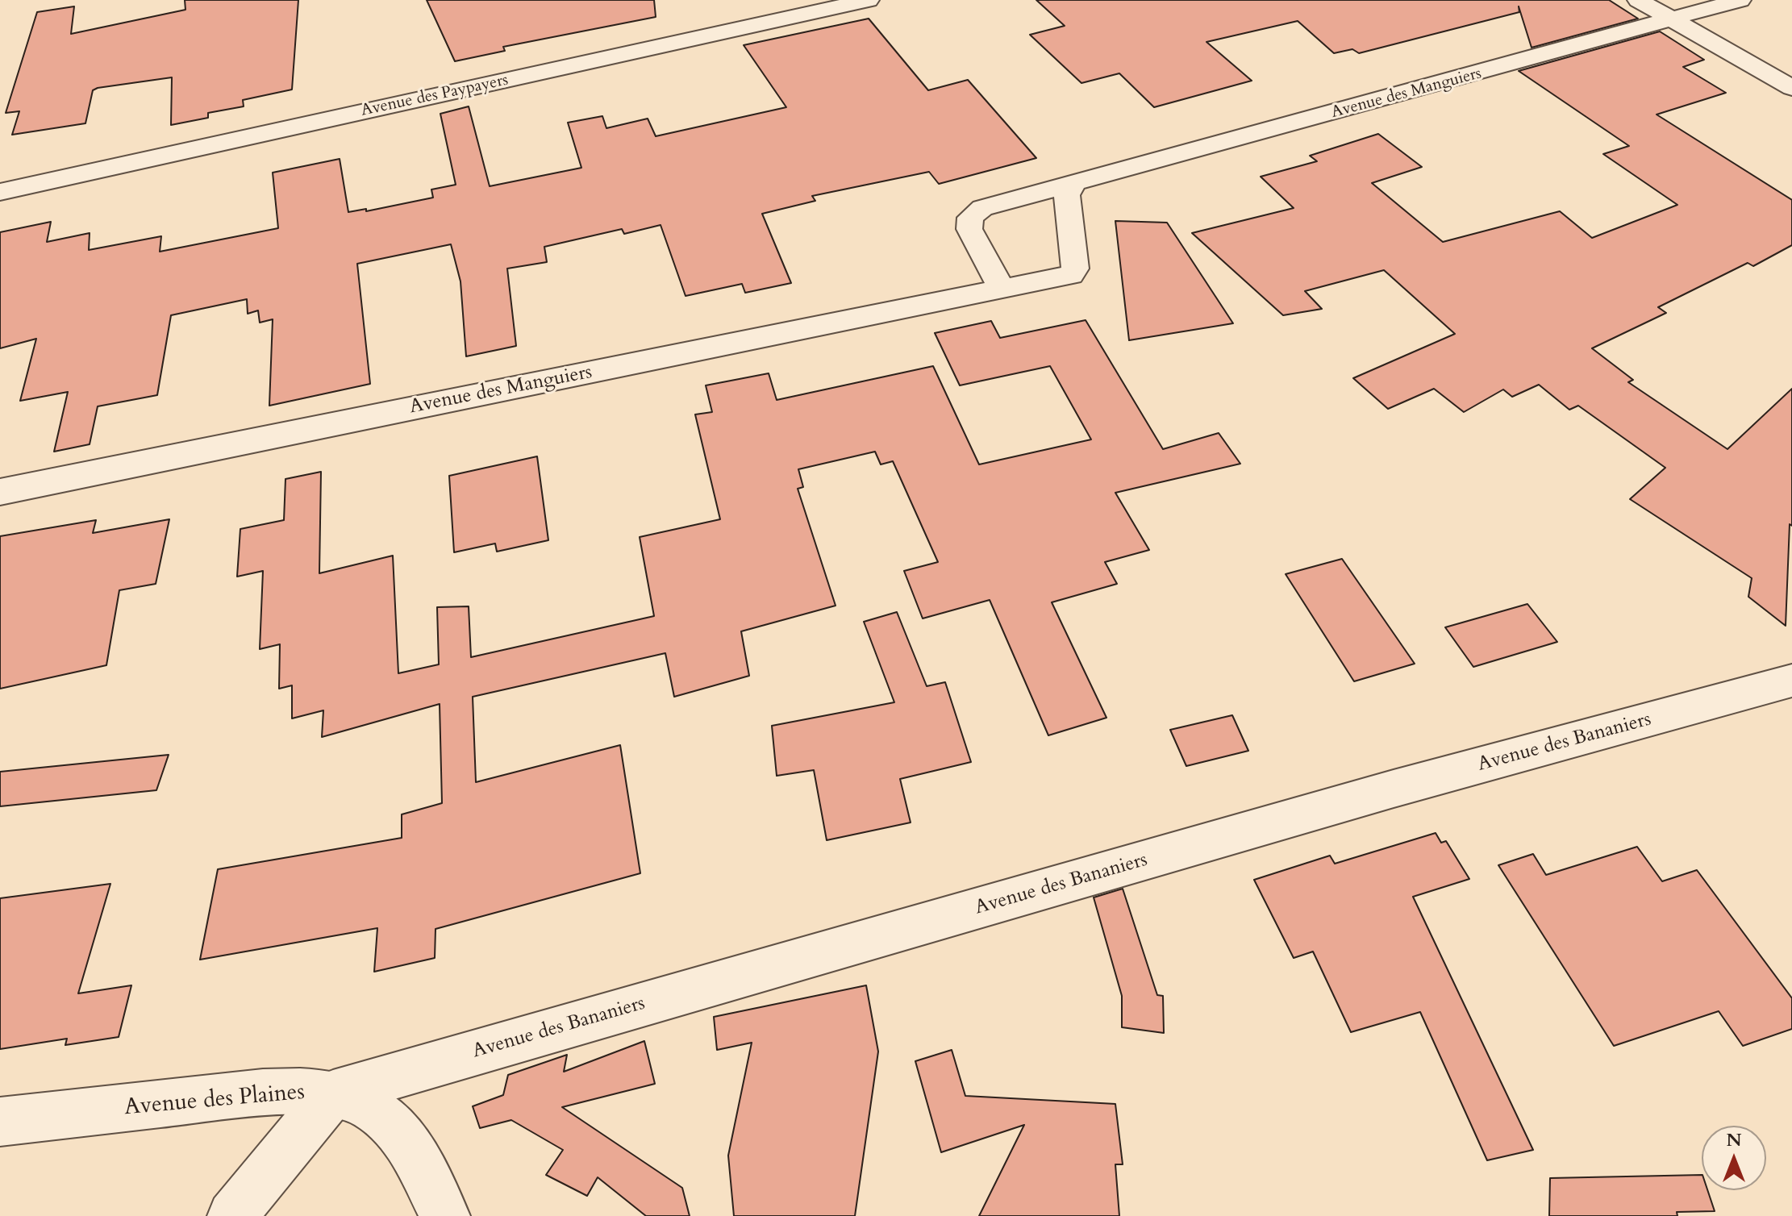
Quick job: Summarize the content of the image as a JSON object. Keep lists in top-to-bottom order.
{
  "streets": {
    "street": [
      "Avenue des Manguiers",
      "Avenue des Paypayers",
      "Avenue des Bananiers",
      "Avenue des Plaines"
    ]
  },
  "crossings": [
    ["Avenue des Bananiers", "Avenue des Plaines"]
  ],
  "north": "top"
}
